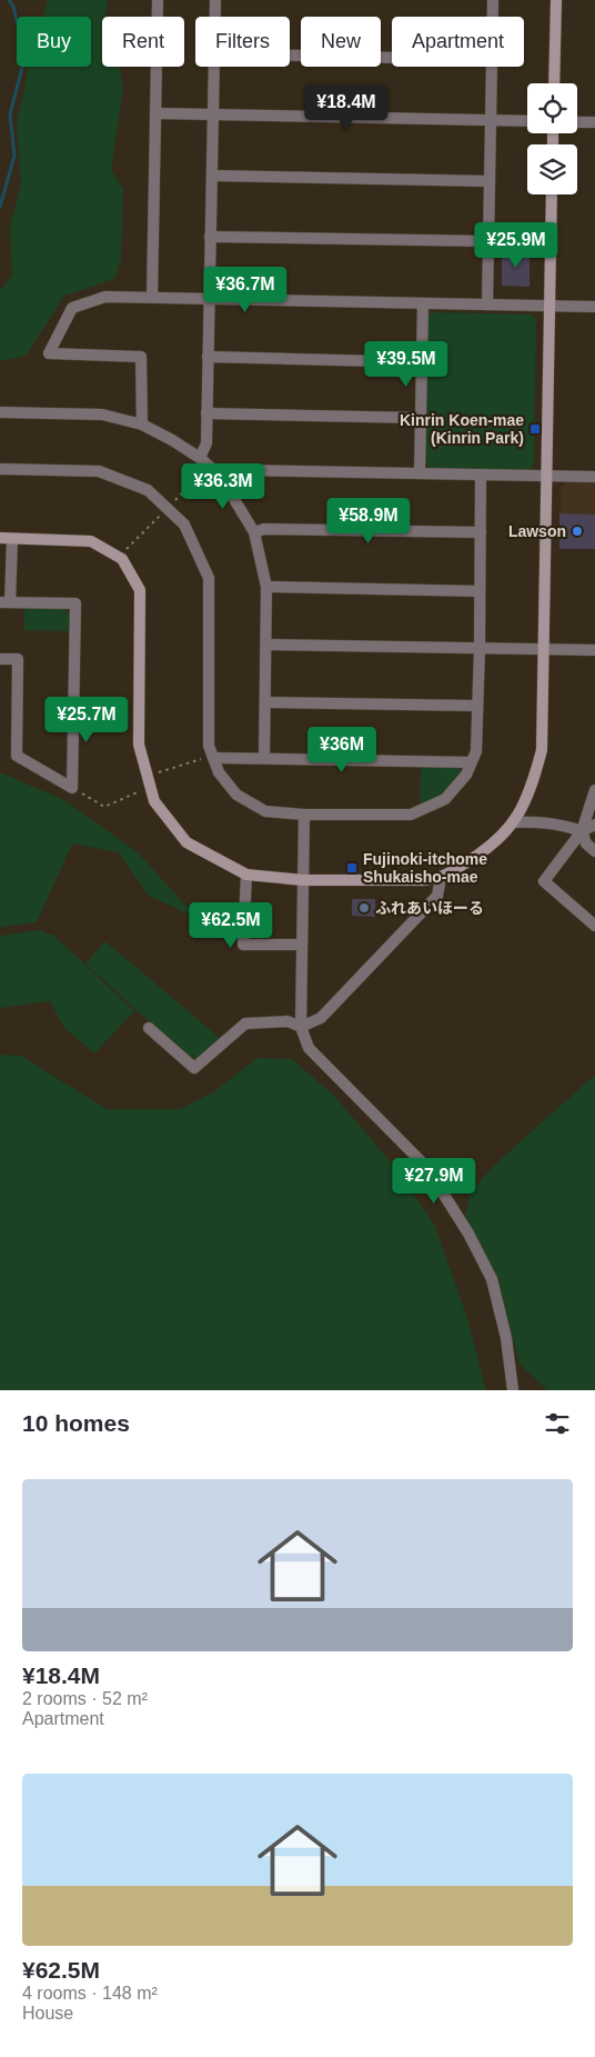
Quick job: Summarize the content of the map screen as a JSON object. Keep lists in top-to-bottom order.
{
  "places": {
    "transit": ["Kinrin Koen-mae (Kinrin Park)", "Fujinoki-itchome Shukaisho-mae"],
    "other": ["Lawson", "ふれあいほーる"]
  },
  "page": {
    "chip": [
      "Buy",
      "Rent",
      "Filters",
      "New",
      "Apartment"
    ],
    "price": [
      "¥18.4M",
      "¥25.9M",
      "¥36.7M",
      "¥39.5M",
      "¥36.3M",
      "¥58.9M",
      "¥25.7M",
      "¥36M",
      "¥62.5M",
      "¥27.9M"
    ],
    "heading": "10 homes",
    "list": [
      {
        "name": "¥18.4M",
        "note": "2 rooms · 52 m² · Apartment"
      },
      {
        "name": "¥62.5M",
        "note": "4 rooms · 148 m² · House"
      }
    ]
  }
}
